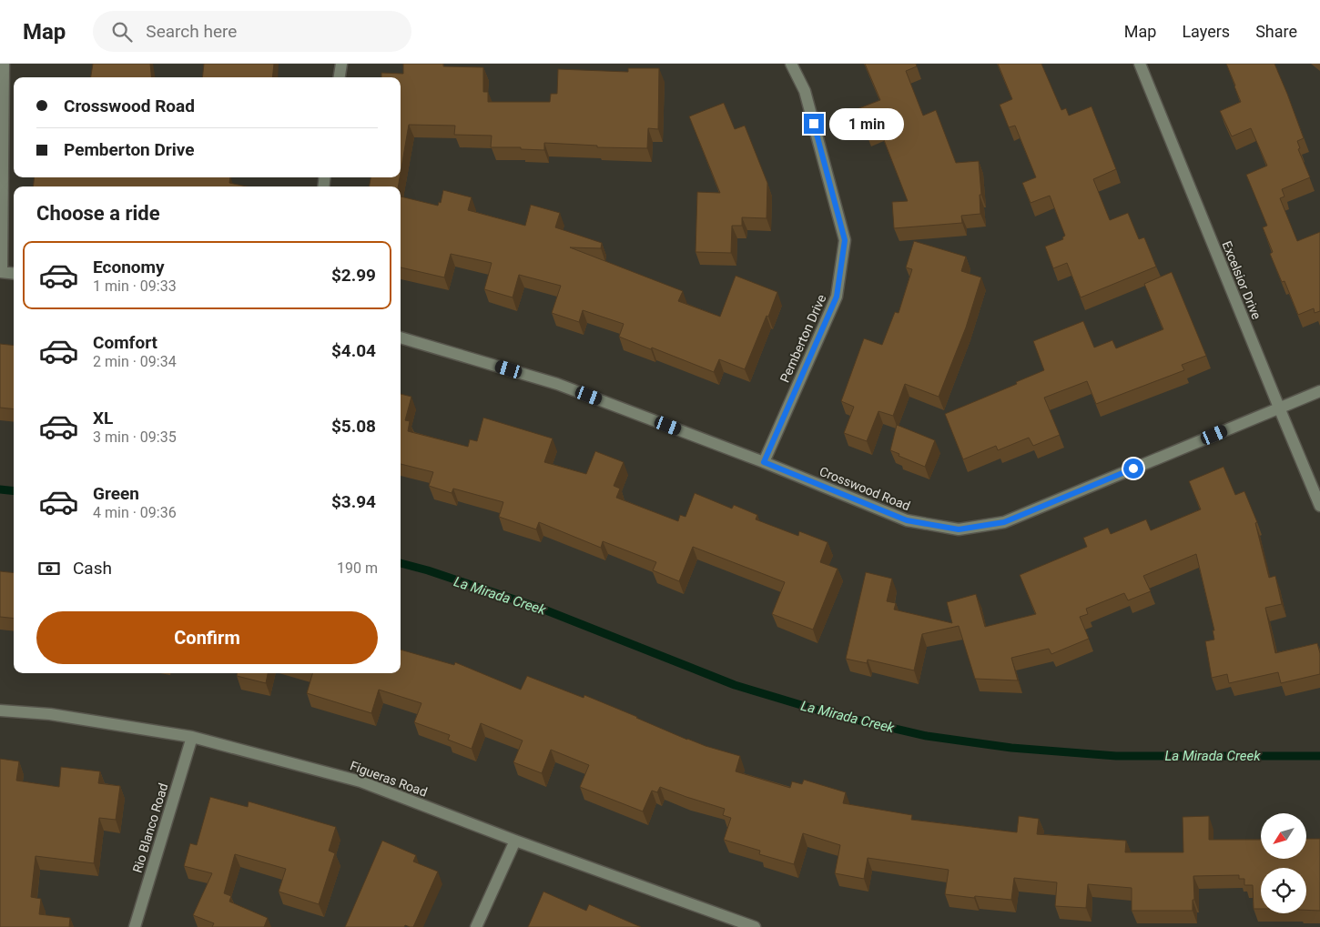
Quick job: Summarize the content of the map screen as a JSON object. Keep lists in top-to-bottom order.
{
  "streets": {
    "street": [
      "Excelsior Drive",
      "Pemberton Drive",
      "Crosswood Road",
      "Figueras Road",
      "Rio Blanco Road"
    ]
  },
  "crossings": [
    ["Excelsior Drive", "Crosswood Road"],
    ["Pemberton Drive", "Crosswood Road"],
    ["Figueras Road", "Rio Blanco Road"]
  ],
  "water": ["La Mirada Creek"],
  "north": "bottom left",
  "page": {
    "header": "Map",
    "search": "Search here",
    "nav": ["Map", "Layers", "Share"],
    "banner": ["Crosswood Road", "Pemberton Drive"],
    "bubble": "1 min",
    "heading": "Choose a ride",
    "list": [
      {
        "name": "Economy",
        "note": "1 min · 09:33",
        "value": "$2.99"
      },
      {
        "name": "Comfort",
        "note": "2 min · 09:34",
        "value": "$4.04"
      },
      {
        "name": "XL",
        "note": "3 min · 09:35",
        "value": "$5.08"
      },
      {
        "name": "Green",
        "note": "4 min · 09:36",
        "value": "$3.94"
      }
    ],
    "pay": ["Cash", "190 m"],
    "buttons": "Confirm"
  }
}
